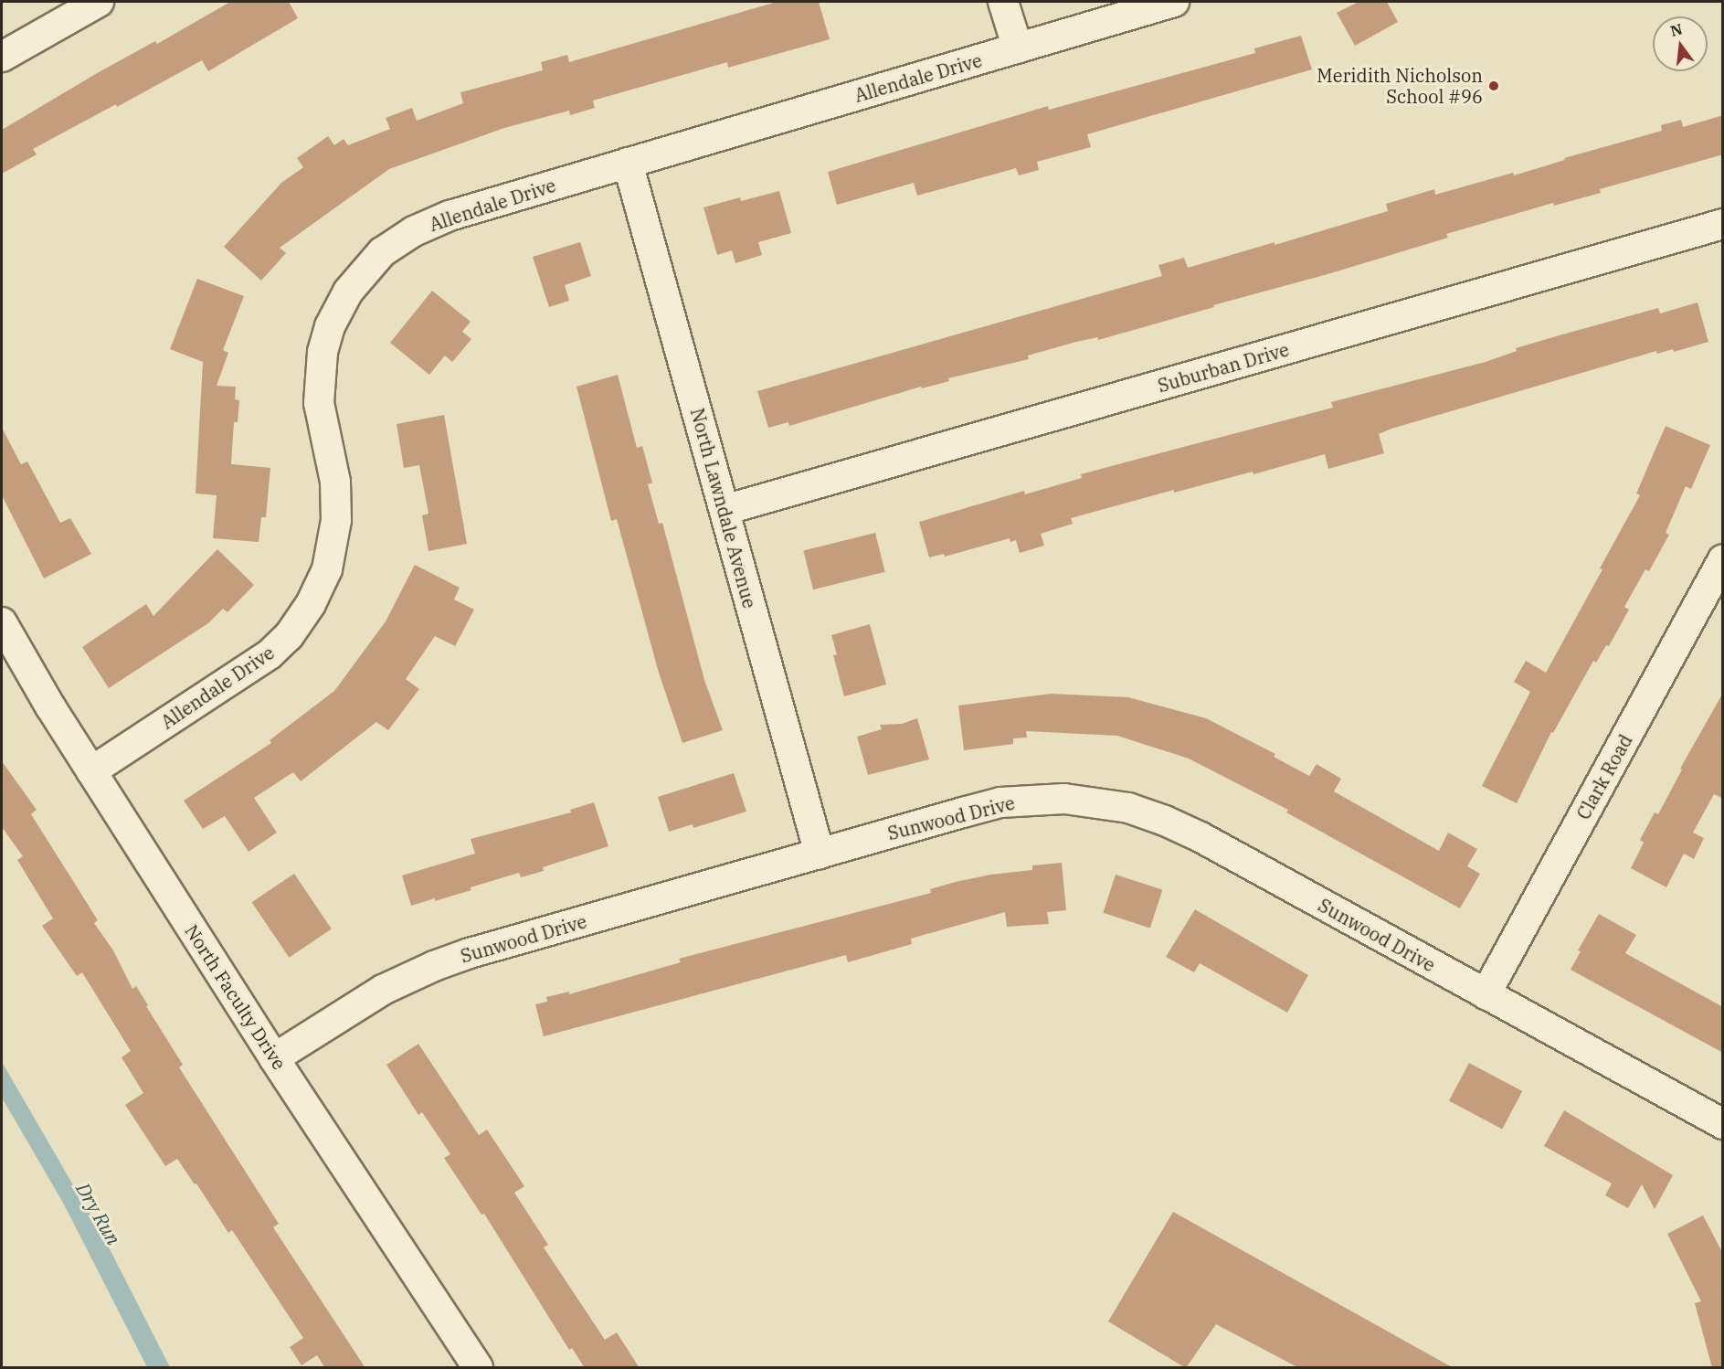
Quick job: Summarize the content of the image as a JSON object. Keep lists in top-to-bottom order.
{
  "streets": {
    "street": [
      "Allendale Drive",
      "Suburban Drive",
      "North Lawndale Avenue",
      "Clark Road",
      "Sunwood Drive",
      "North Faculty Drive"
    ]
  },
  "crossings": [
    ["Allendale Drive", "North Lawndale Avenue"],
    ["Allendale Drive", "North Faculty Drive"],
    ["Suburban Drive", "North Lawndale Avenue"],
    ["North Lawndale Avenue", "Sunwood Drive"],
    ["Clark Road", "Sunwood Drive"],
    ["Sunwood Drive", "North Faculty Drive"]
  ],
  "water": ["Dry Run"],
  "places": ["Meridith Nicholson School #96"],
  "north": "top"
}
